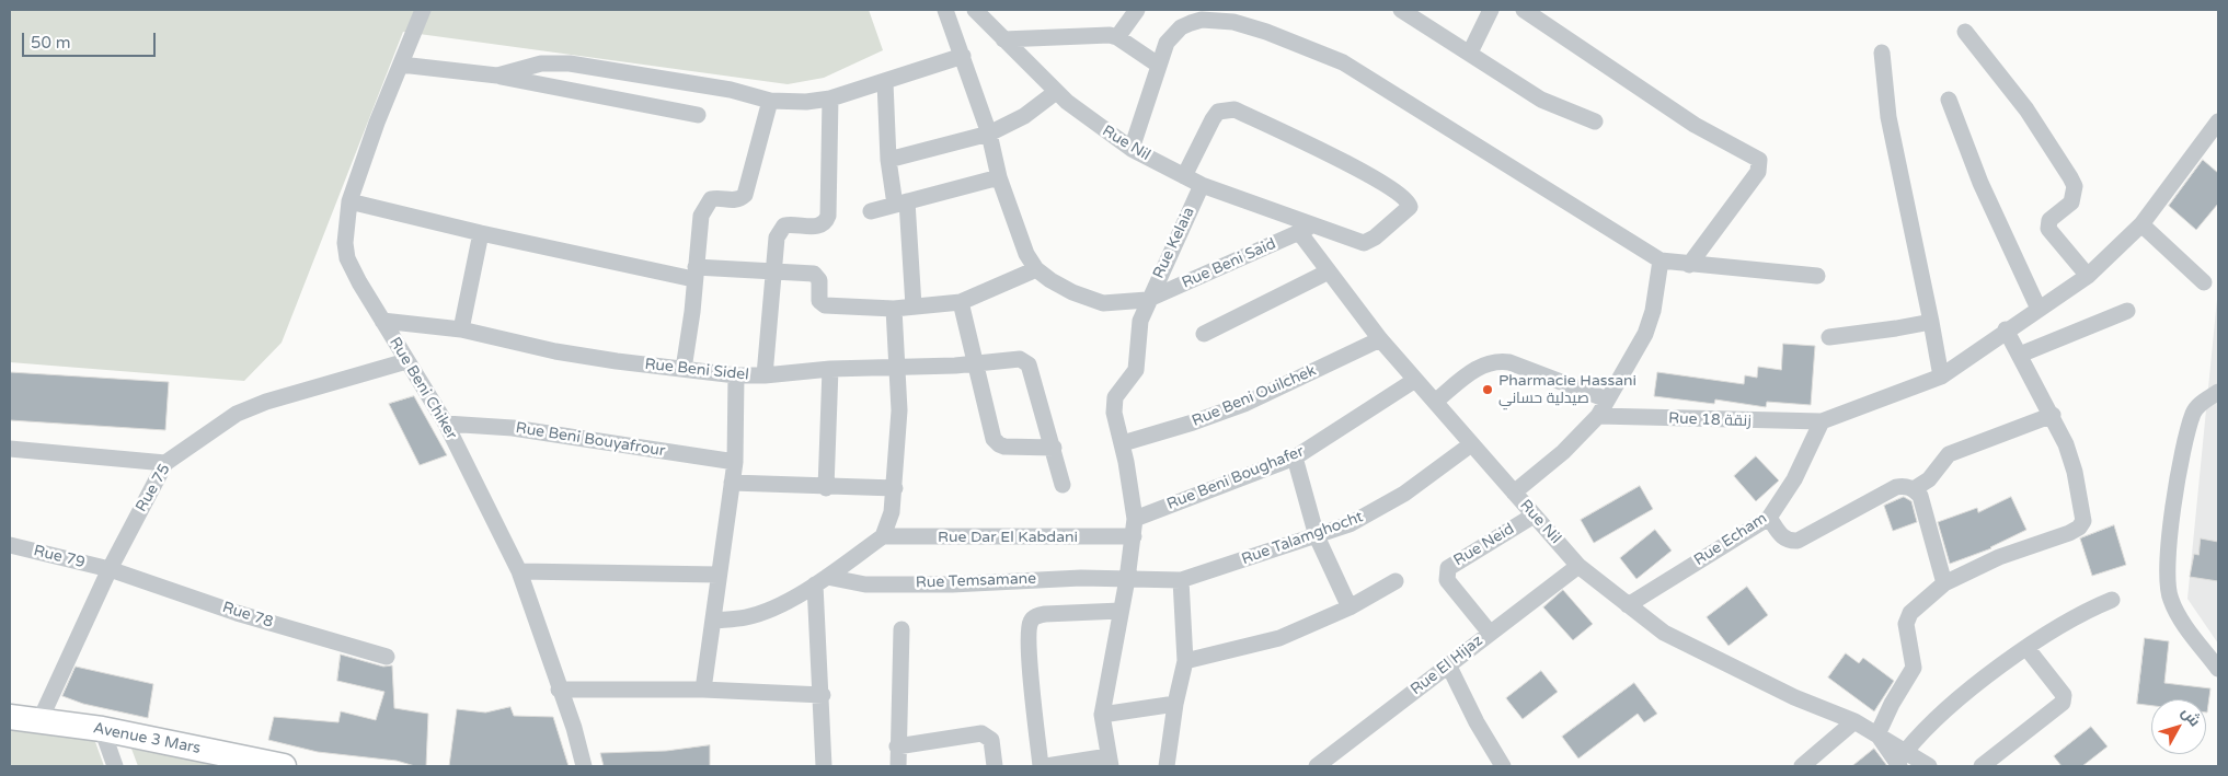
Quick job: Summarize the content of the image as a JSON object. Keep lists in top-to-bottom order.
{
  "streets": {
    "main road": ["Avenue 3 Mars"],
    "street": [
      "Rue Nil",
      "Rue Kelaia",
      "Rue Beni Said",
      "Rue Beni Sidel",
      "Rue Beni Chiker",
      "Rue Beni Ouilchek",
      "Rue 18 زنقة",
      "Rue Beni Bouyafrour",
      "Rue Beni Boughafer",
      "Rue 75",
      "Rue Dar El Kabdani",
      "Rue Talamghocht",
      "Rue Echam",
      "Rue Neid",
      "Rue 79",
      "Rue Temsamane",
      "Rue 78",
      "Rue El Hijaz"
    ]
  },
  "crossings": [
    ["Rue Nil", "Rue Kelaia"],
    ["Rue Nil", "Rue Beni Said"],
    ["Rue Nil", "Rue Beni Ouilchek"],
    ["Rue Nil", "Rue Beni Boughafer"],
    ["Rue Nil", "Rue Talamghocht"],
    ["Rue Nil", "Rue Echam"],
    ["Rue Nil", "Rue Neid"],
    ["Rue Nil", "Rue El Hijaz"],
    ["Rue Kelaia", "Rue Beni Said"],
    ["Rue Kelaia", "Rue Beni Ouilchek"],
    ["Rue Kelaia", "Rue Beni Boughafer"],
    ["Rue Kelaia", "Rue Dar El Kabdani"],
    ["Rue Kelaia", "Rue Talamghocht"],
    ["Rue Kelaia", "Rue Temsamane"],
    ["Rue Beni Sidel", "Rue Beni Chiker"],
    ["Rue Beni Chiker", "Rue Beni Bouyafrour"],
    ["Rue Beni Chiker", "Rue 75"],
    ["Rue 18 زنقة", "Rue Echam"],
    ["Rue 75", "Rue 79"],
    ["Rue 75", "Rue 78"],
    ["Rue 75", "Avenue 3 Mars"],
    ["Rue Talamghocht", "Rue Temsamane"],
    ["Rue Neid", "Rue El Hijaz"],
    ["Rue 79", "Rue 78"]
  ],
  "places": ["Pharmacie Hassani صيدلية حساني"],
  "scale_bar": "50 m",
  "north": "top right"
}
